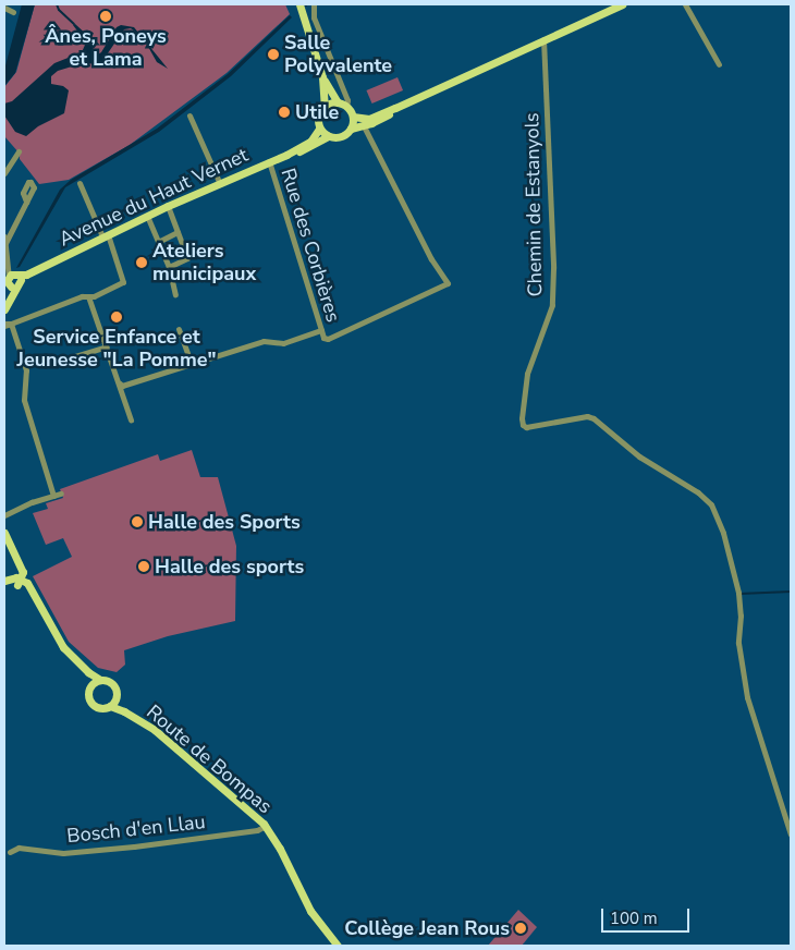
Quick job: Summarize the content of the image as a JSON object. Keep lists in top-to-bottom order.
{
  "streets": {
    "main road": ["Avenue du Haut Vernet", "Route de Bompas"],
    "street": ["Chemin de Estanyols", "Rue des Corbières", "Bosch d'en Llau"]
  },
  "crossings": [
    ["Avenue du Haut Vernet", "Rue des Corbières"],
    ["Route de Bompas", "Bosch d'en Llau"]
  ],
  "places": [
    "Ânes, Poneys et Lama",
    "Salle Polyvalente",
    "Utile",
    "Ateliers municipaux",
    "Service Enfance et Jeunesse \"La Pomme\"",
    "Halle des Sports",
    "Halle des sports",
    "Collège Jean Rous"
  ],
  "scale_bar": "100 m"
}
